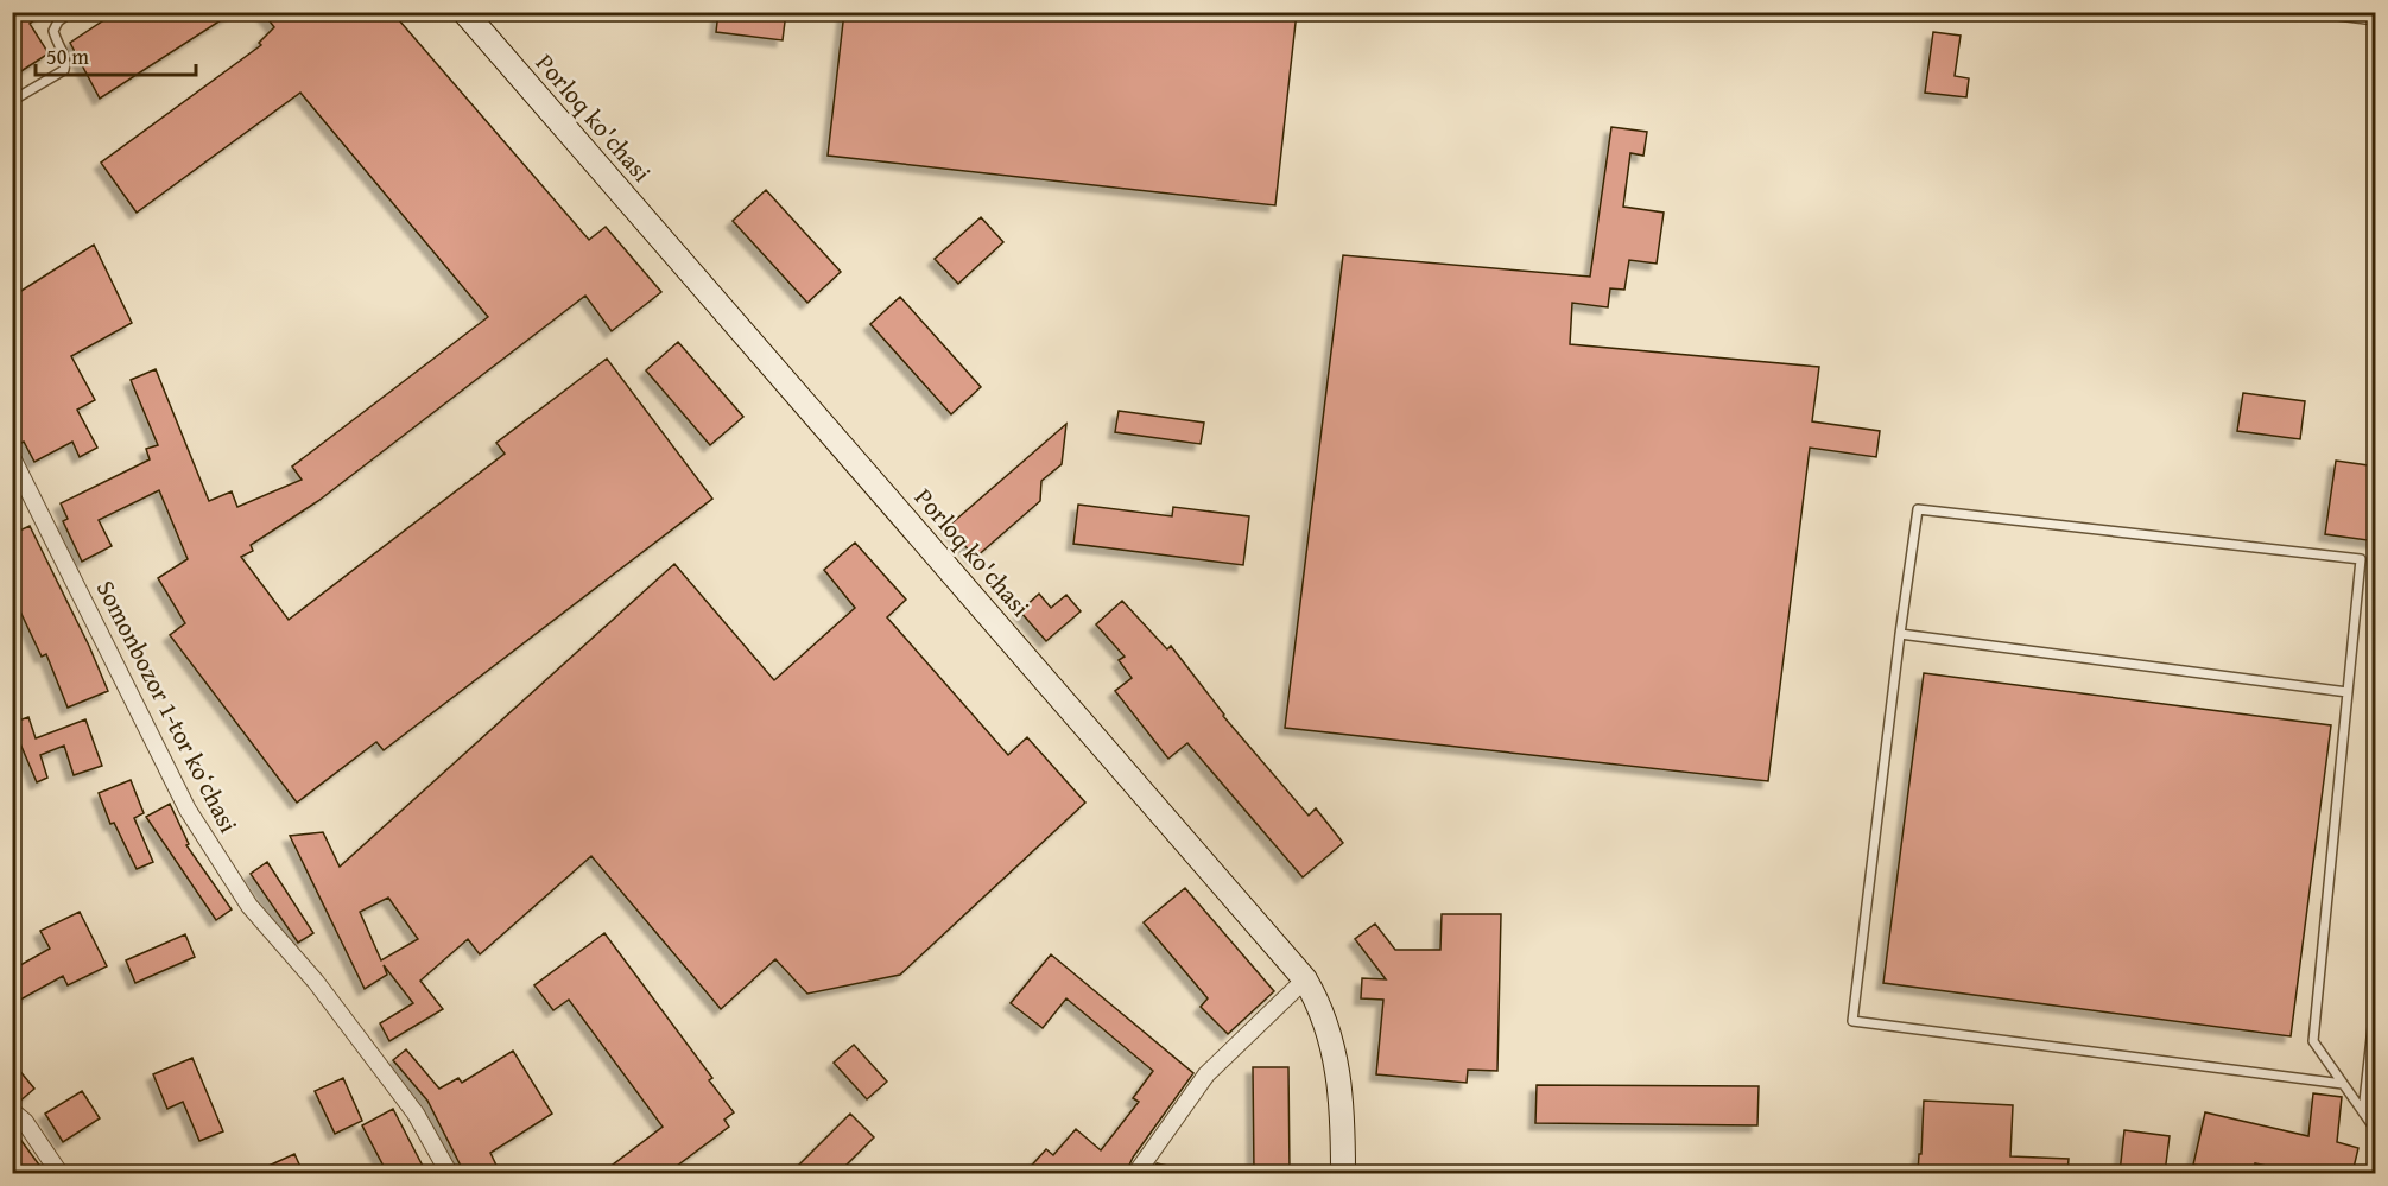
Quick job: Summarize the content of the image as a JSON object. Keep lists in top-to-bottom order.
{
  "streets": {
    "main road": ["Porloq ko'chasi"],
    "street": ["Somonbozor 1-tor koʻchasi"]
  },
  "scale_bar": "50 m"
}
